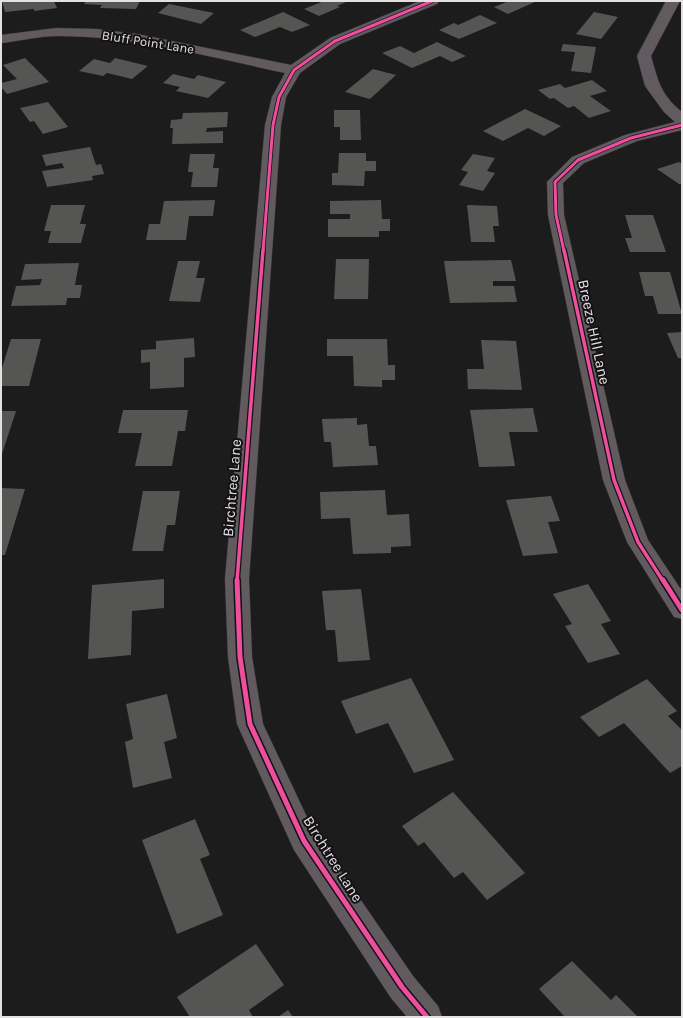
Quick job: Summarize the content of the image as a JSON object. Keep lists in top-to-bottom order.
{
  "streets": {
    "street": ["Bluff Point Lane", "Breeze Hill Lane", "Birchtree Lane"]
  },
  "crossings": [
    ["Bluff Point Lane", "Birchtree Lane"]
  ]
}
